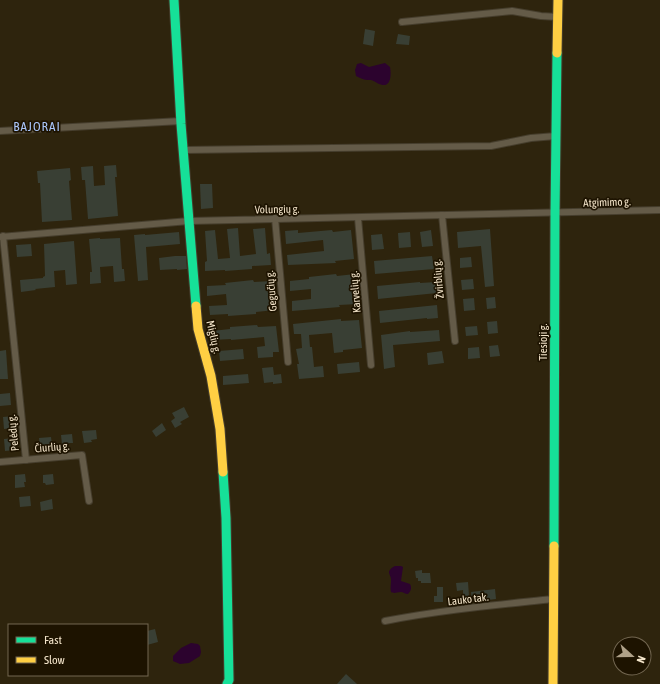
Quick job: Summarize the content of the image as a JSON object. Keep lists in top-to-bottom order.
{
  "streets": {
    "street": [
      "Atgimimo g.",
      "Volungių g.",
      "Žvirblių g.",
      "Gegučių g.",
      "Karvelių g.",
      "Miglių g.",
      "Tiesioji g.",
      "Pelėdų g.",
      "Čiurlių g.",
      "Lauko tak."
    ]
  },
  "crossings": [
    ["Atgimimo g.", "Volungių g."],
    ["Atgimimo g.", "Tiesioji g."],
    ["Volungių g.", "Žvirblių g."],
    ["Volungių g.", "Gegučių g."],
    ["Volungių g.", "Karvelių g."],
    ["Volungių g.", "Miglių g."],
    ["Volungių g.", "Tiesioji g."],
    ["Volungių g.", "Pelėdų g."],
    ["Tiesioji g.", "Lauko tak."],
    ["Pelėdų g.", "Čiurlių g."]
  ],
  "districts": ["BAJORAI"],
  "legend": ["Fast", "Slow"],
  "north": "right"
}
